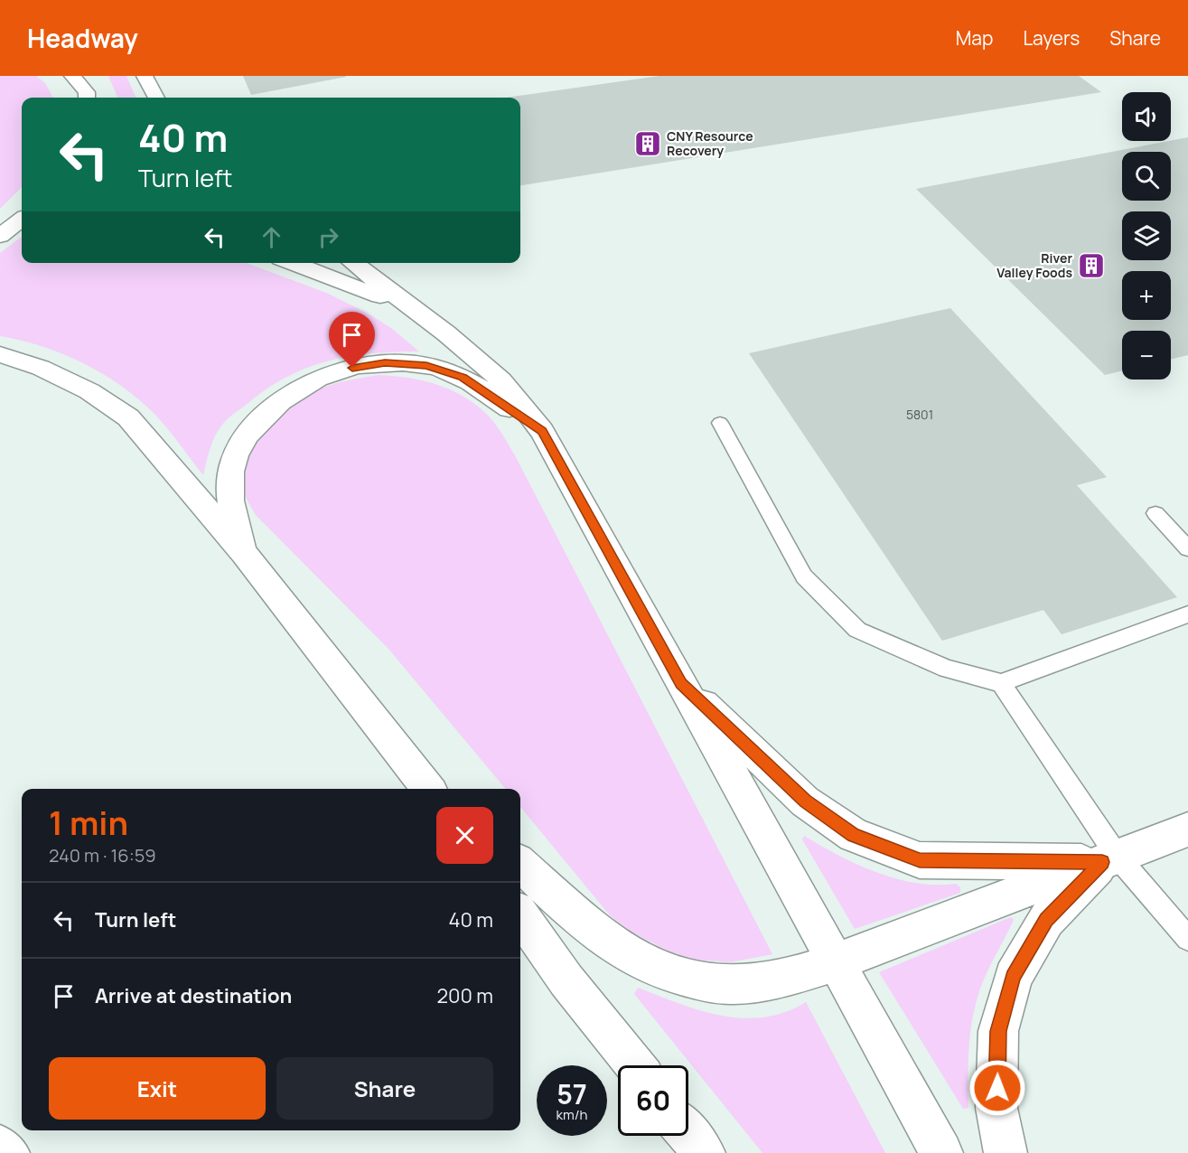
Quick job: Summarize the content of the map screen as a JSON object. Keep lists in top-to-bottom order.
{
  "places": {
    "building": ["CNY Resource Recovery", "River Valley Foods"]
  },
  "house_numbers": ["5801"],
  "page": {
    "header": "Headway",
    "nav": ["Map", "Layers", "Share"],
    "map_buttons": ["+", "−"],
    "turn": ["40 m", "Turn left"],
    "heading": ["1 min", "240 m · 16:59"],
    "list": [
      {
        "name": "Turn left",
        "value": "40 m"
      },
      {
        "name": "Arrive at destination",
        "value": "200 m"
      }
    ],
    "buttons": ["Exit", "Share"],
    "speed": "57 km/h",
    "limit": "60"
  }
}
